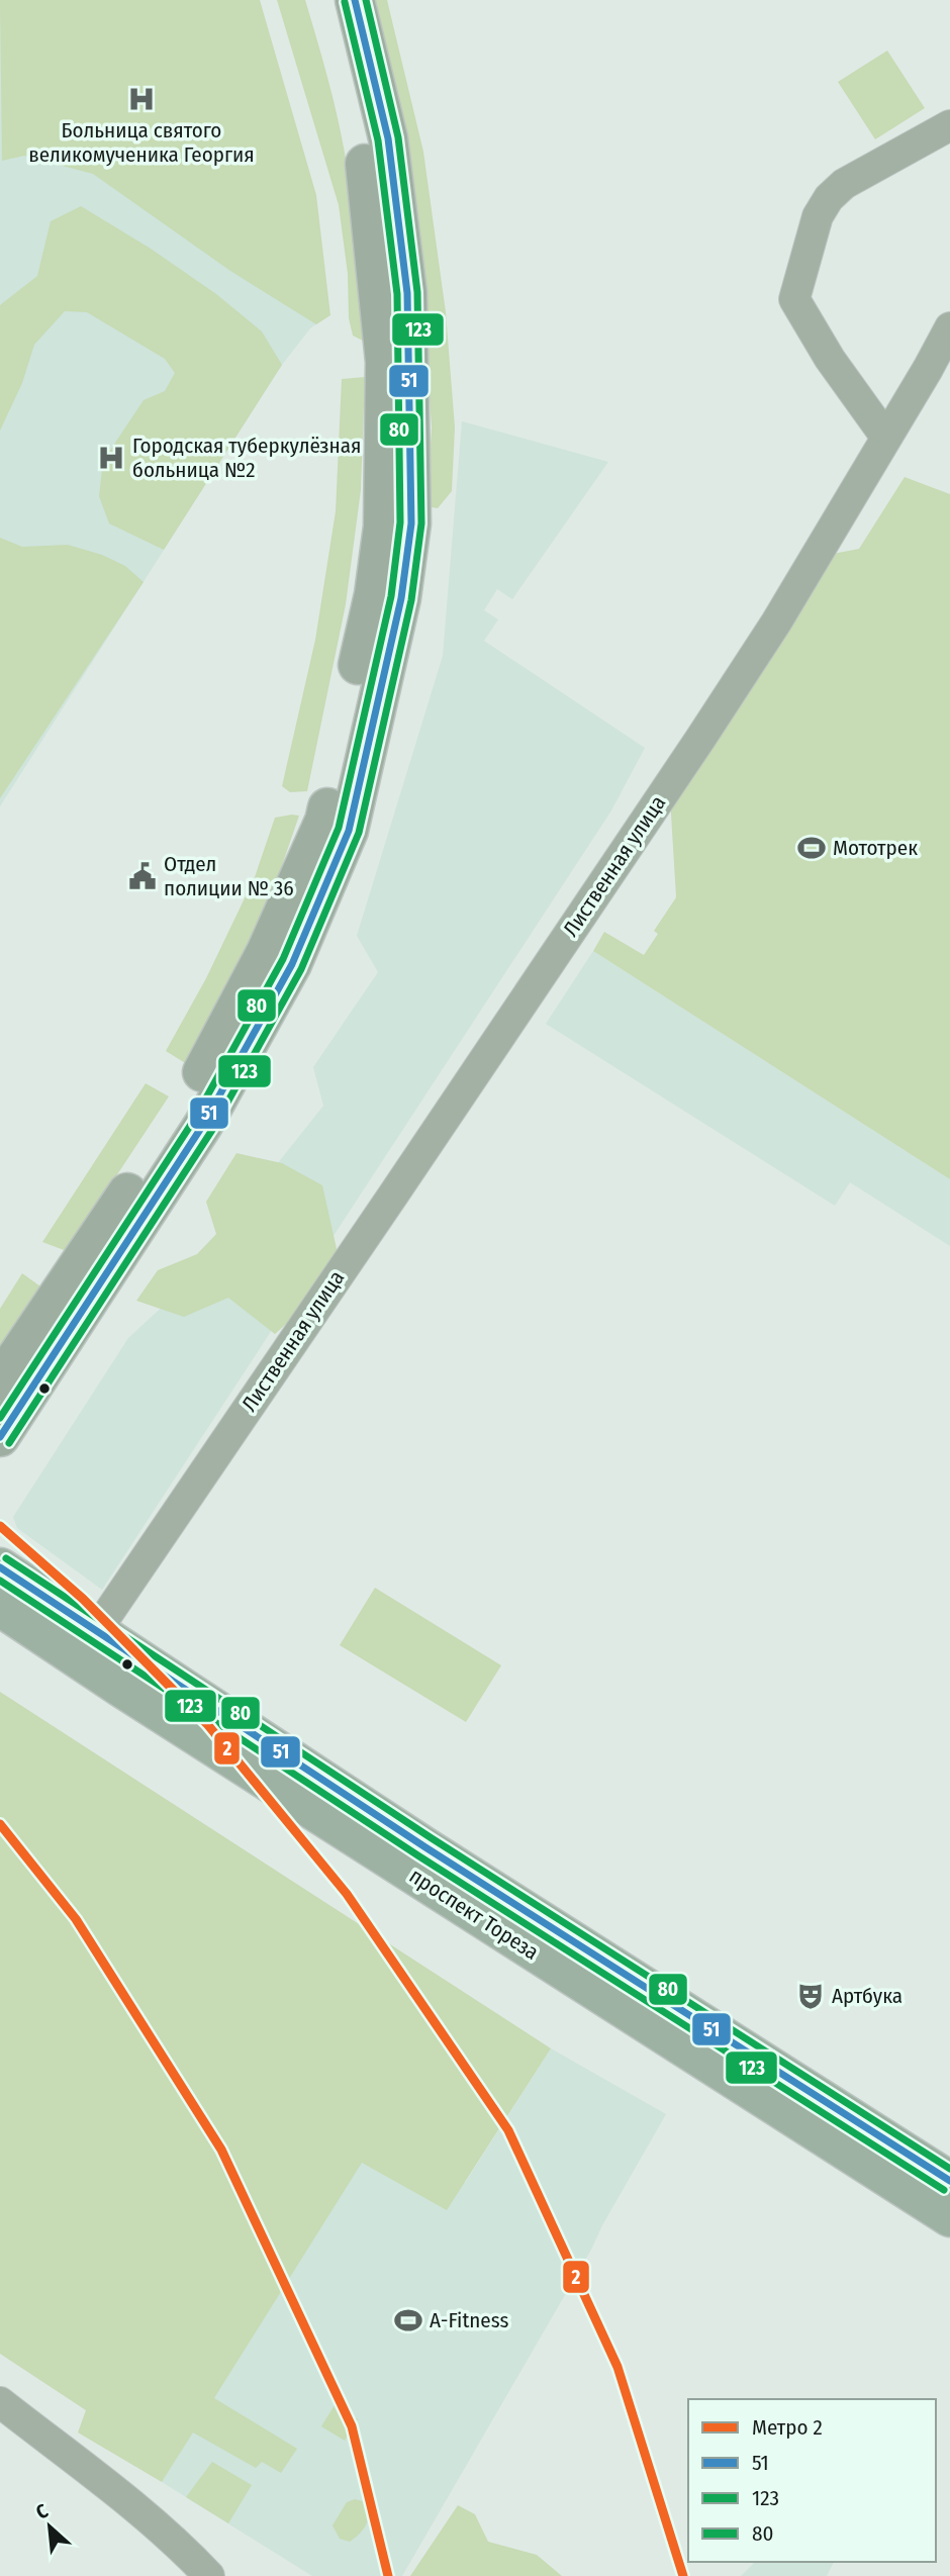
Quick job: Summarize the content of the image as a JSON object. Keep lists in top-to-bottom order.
{
  "streets": {
    "main road": ["проспект Тореза"],
    "street": ["Лиственная улица"]
  },
  "crossings": [
    ["Лиственная улица", "проспект Тореза"]
  ],
  "places": {
    "hospital": ["Больница святого великомученика Георгия", "Городская туберкулёзная больница №2"],
    "sports": ["Мототрек", "A-Fitness"],
    "public building": ["Отдел полиции № 36"],
    "theatre": ["Артбука"]
  },
  "lines": [
    "transit line 51",
    "transit line 123",
    "transit line 80",
    "metro line 2"
  ],
  "legend": [
    "Метро 2",
    "51",
    "123",
    "80"
  ],
  "north": "top left"
}
